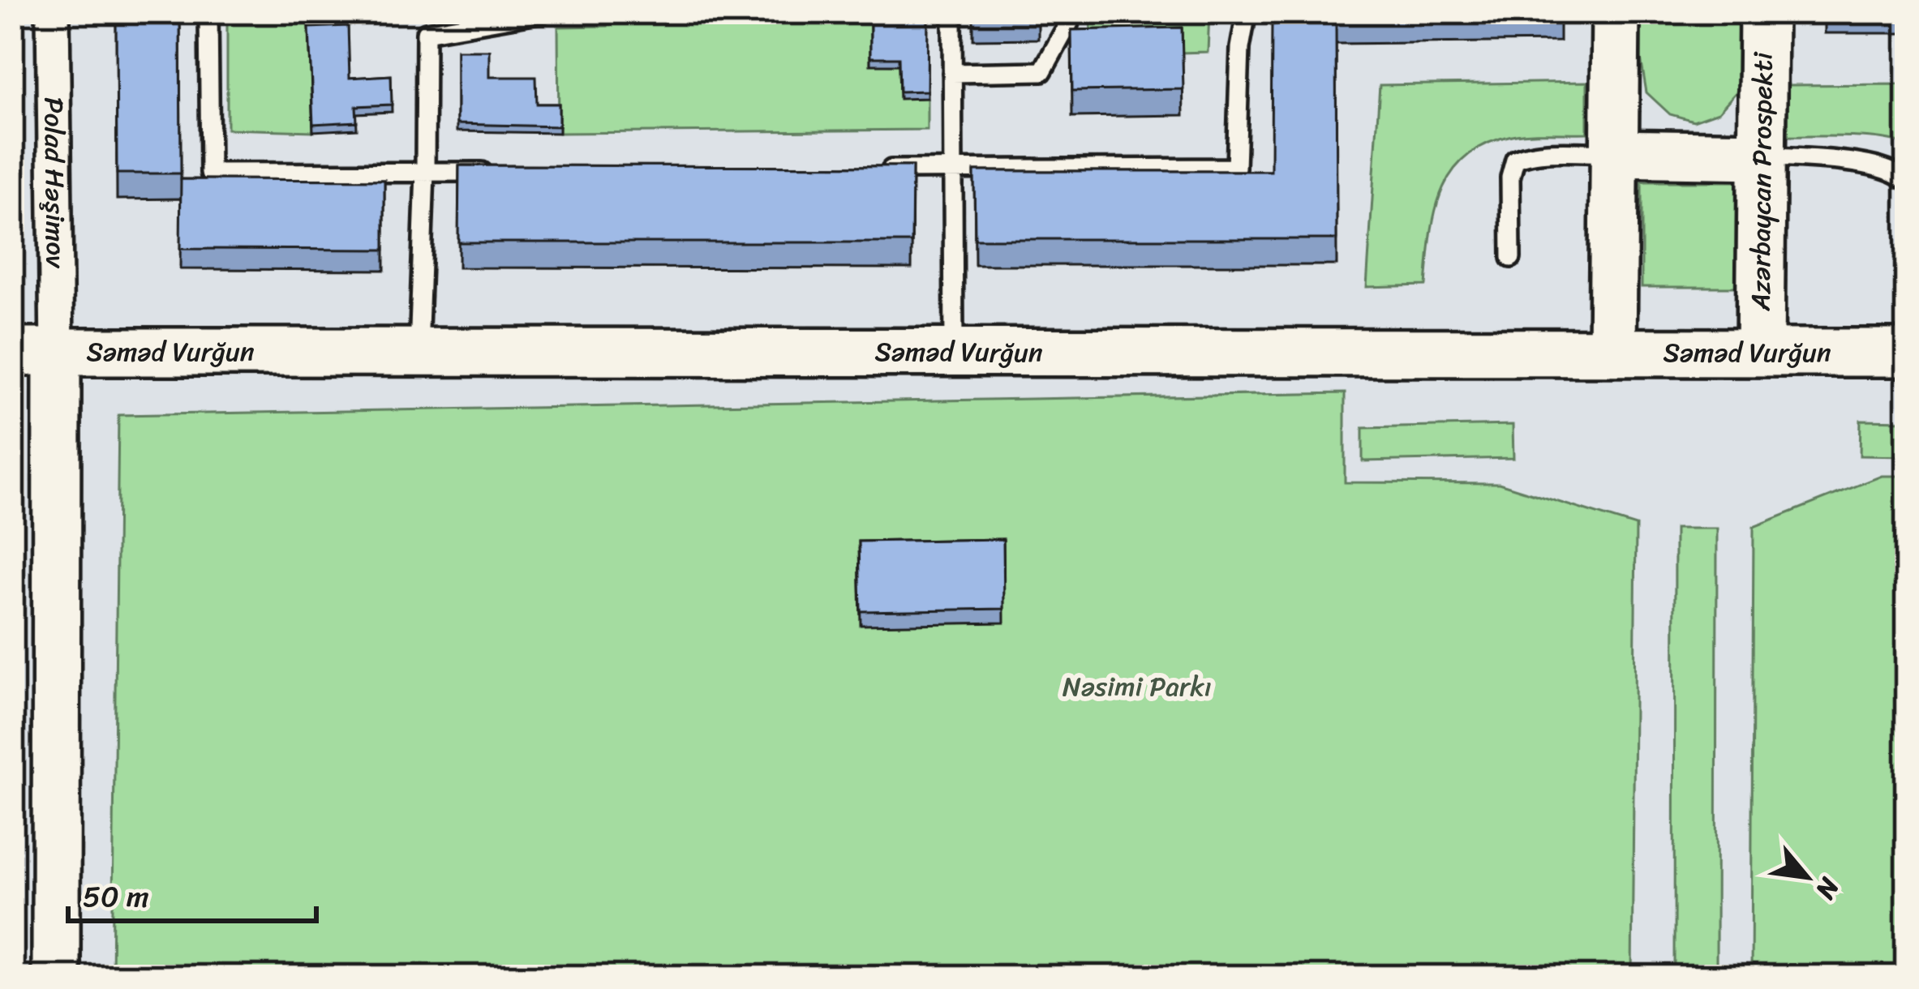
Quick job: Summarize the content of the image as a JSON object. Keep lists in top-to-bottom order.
{
  "streets": {
    "main road": ["Azərbaycan Prospekti", "Səməd Vurğun"],
    "street": ["Polad Həşimov"]
  },
  "crossings": [
    ["Polad Həşimov", "Səməd Vurğun"],
    ["Azərbaycan Prospekti", "Səməd Vurğun"]
  ],
  "parks": ["Nəsimi Parkı"],
  "scale_bar": "50 m",
  "north": "bottom right"
}
